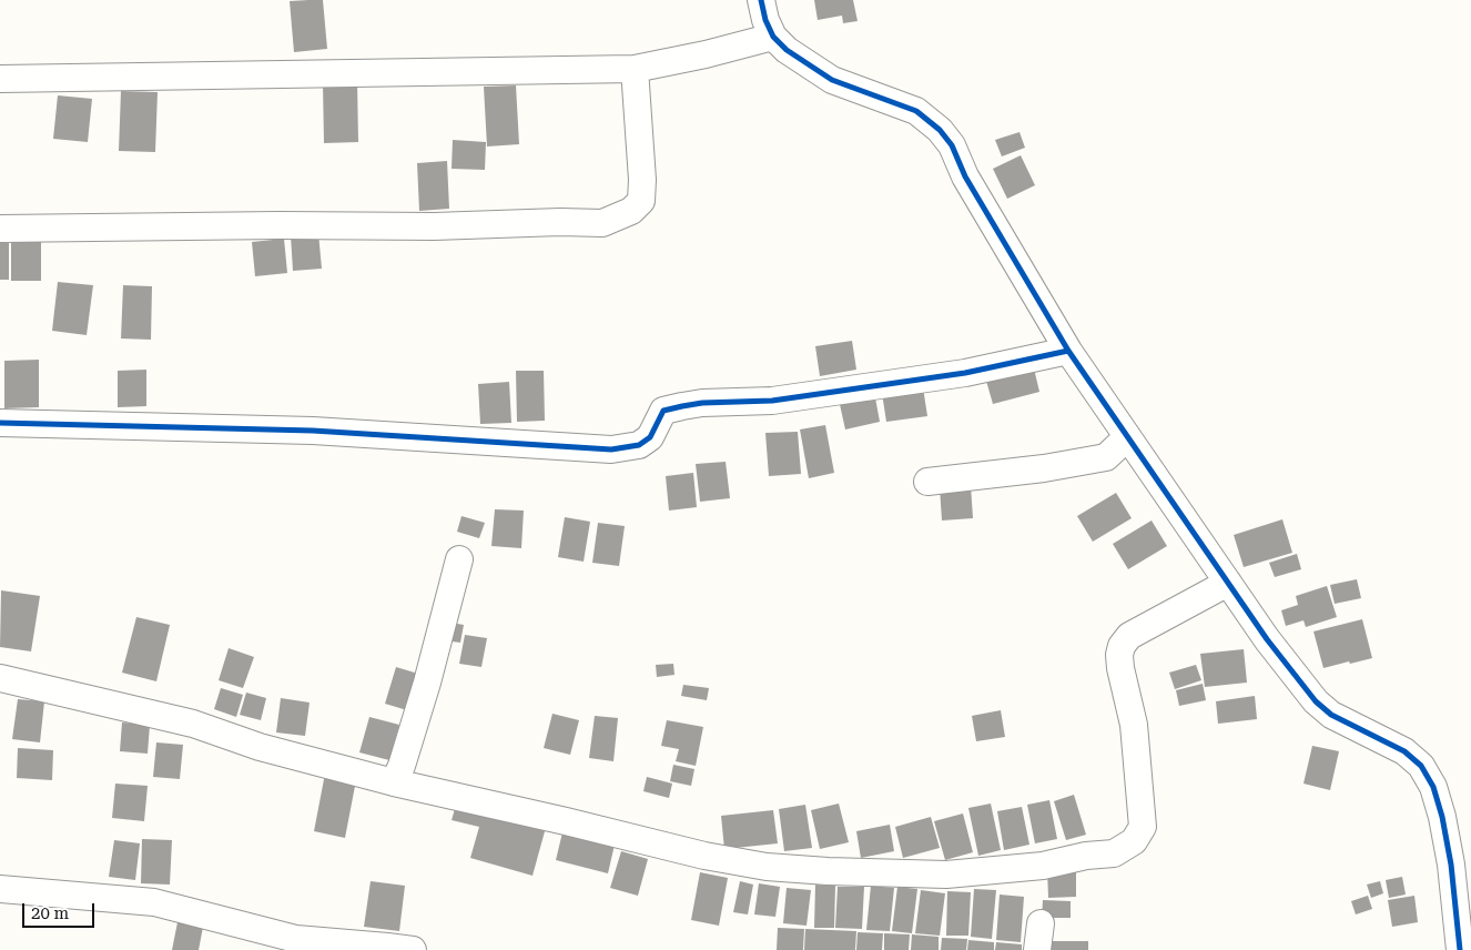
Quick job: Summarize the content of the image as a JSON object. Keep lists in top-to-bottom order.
{
  "scale_bar": "20 m"
}
